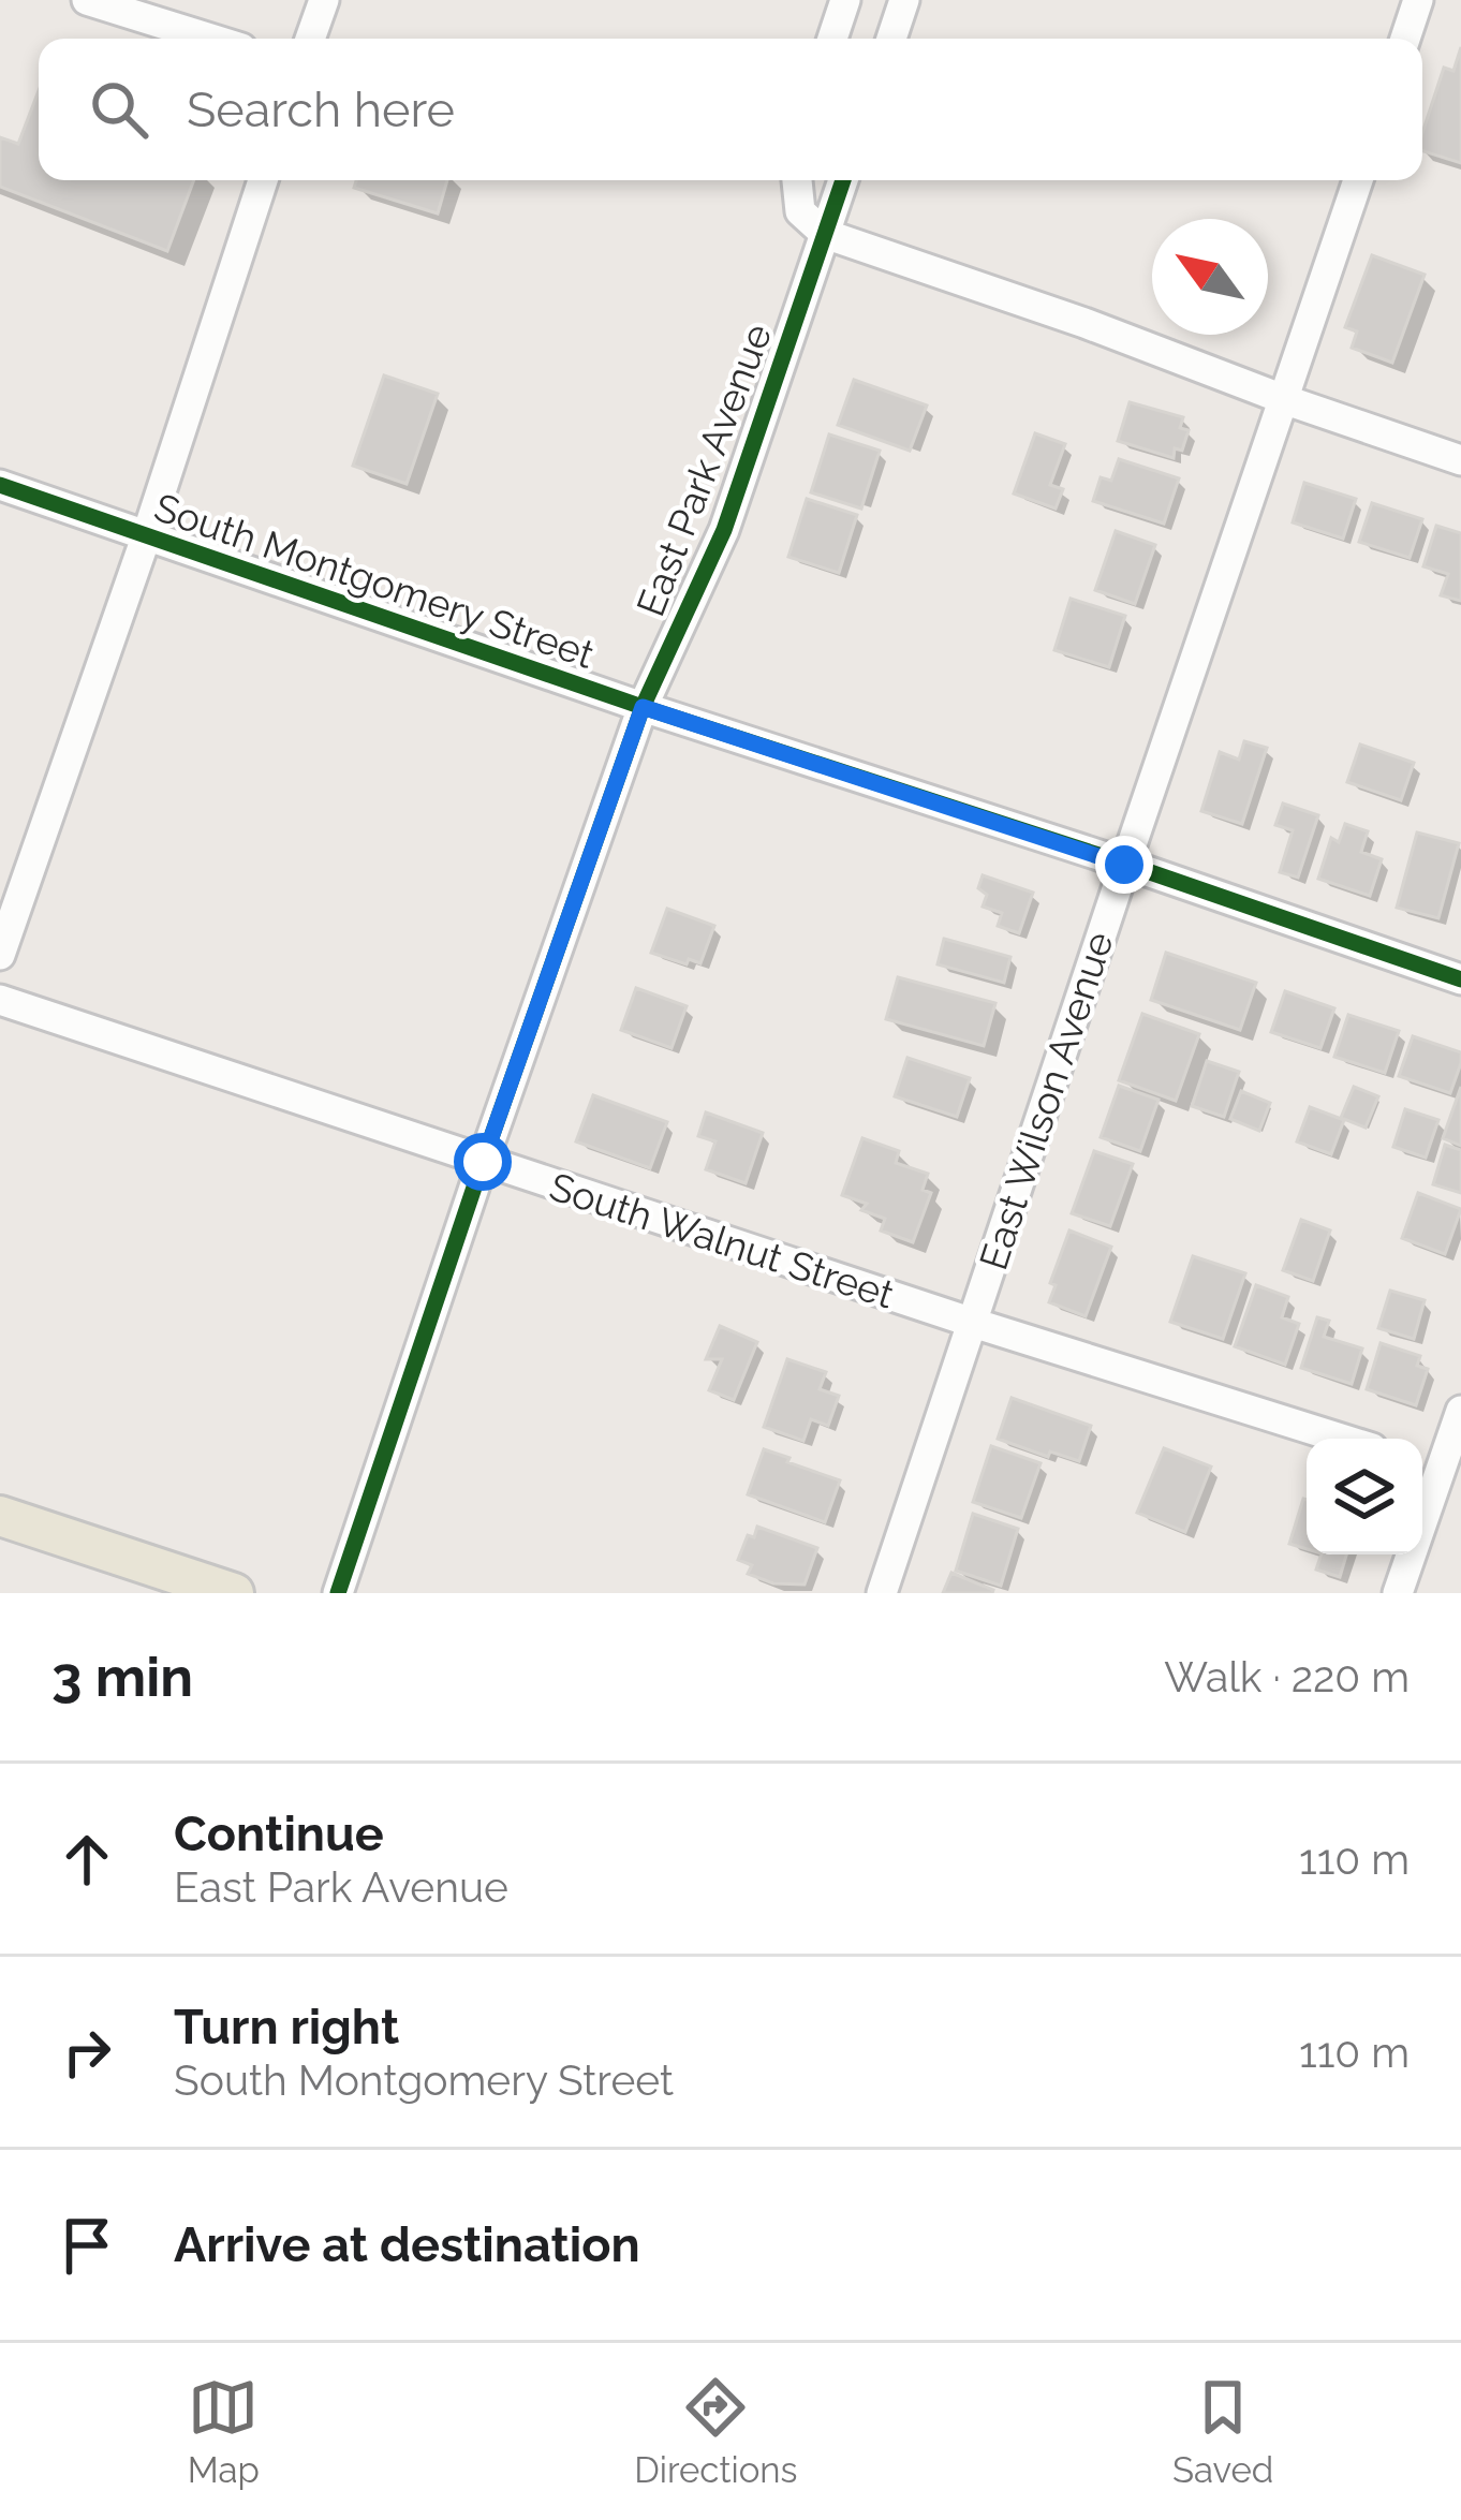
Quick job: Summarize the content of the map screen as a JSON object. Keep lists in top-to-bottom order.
{
  "streets": {
    "street": [
      "East Park Avenue",
      "South Montgomery Street",
      "East Wilson Avenue",
      "South Walnut Street"
    ]
  },
  "crossings": [
    ["East Park Avenue", "South Montgomery Street"],
    ["East Park Avenue", "South Walnut Street"],
    ["South Montgomery Street", "East Wilson Avenue"],
    ["East Wilson Avenue", "South Walnut Street"]
  ],
  "north": "top left",
  "page": {
    "search": "Search here",
    "heading": ["3 min", "Walk · 220 m"],
    "list": [
      ["Continue", "East Park Avenue", "110 m"],
      ["Turn right", "South Montgomery Street", "110 m"],
      "Arrive at destination"
    ],
    "nav": ["Map", "Directions", "Saved"]
  }
}
